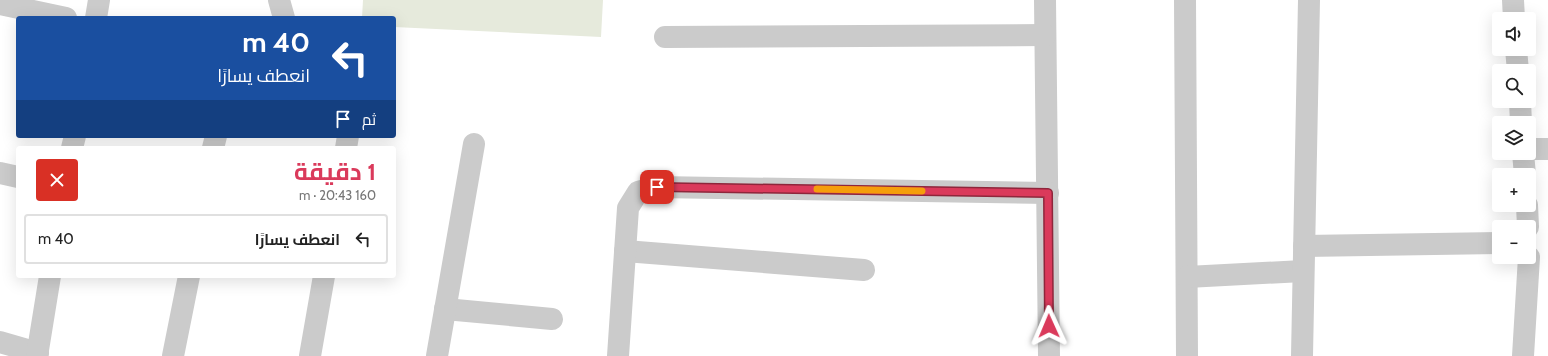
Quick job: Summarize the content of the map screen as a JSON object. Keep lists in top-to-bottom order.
{
  "page": {
    "map_buttons": ["+", "−"],
    "turn": ["40 m", "انعطف يسارًا"],
    "then": "ثم",
    "heading": ["1 دقيقة", "160 m · 20:43"],
    "list": [
      {
        "name": "انعطف يسارًا",
        "value": "40 m"
      }
    ]
  }
}
